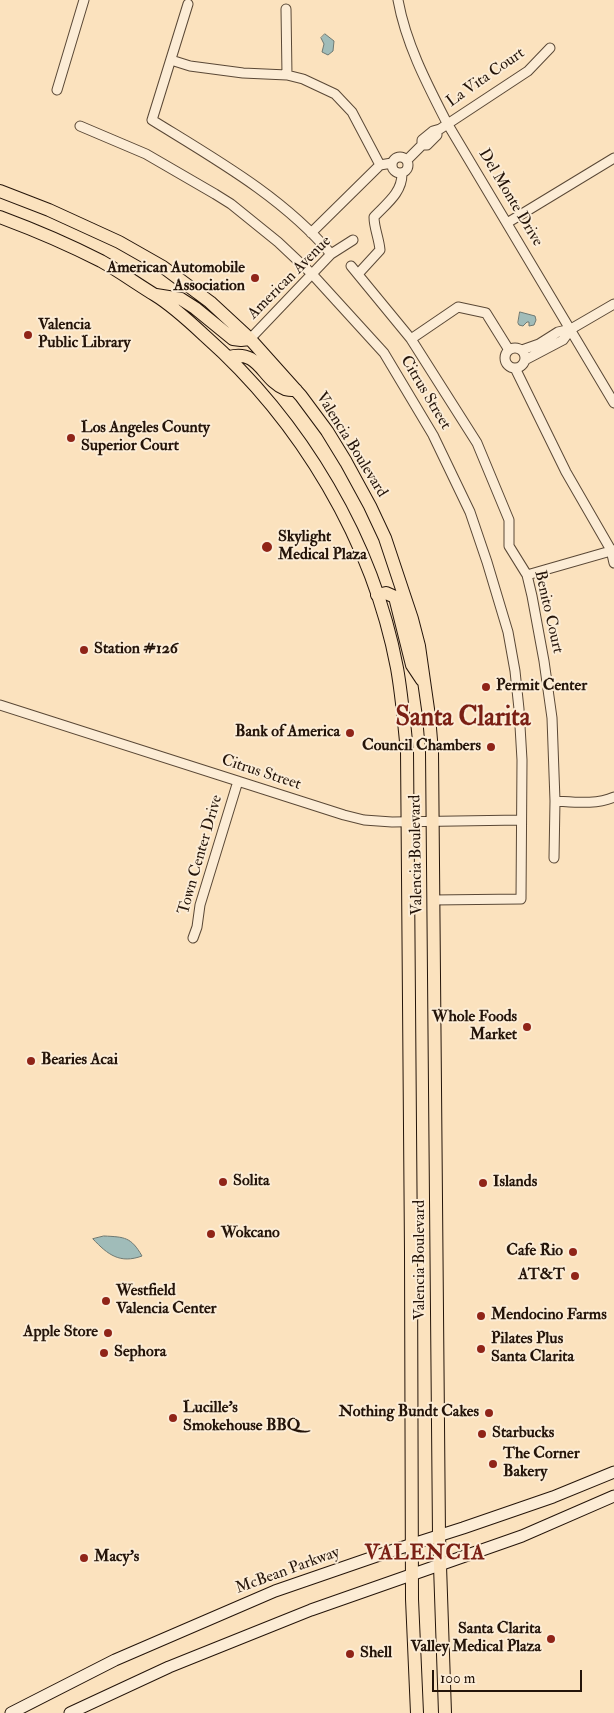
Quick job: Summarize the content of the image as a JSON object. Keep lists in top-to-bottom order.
{
  "streets": {
    "main road": ["Valencia Boulevard", "McBean Parkway"],
    "street": [
      "La Vita Court",
      "Del Monte Drive",
      "American Avenue",
      "Citrus Street",
      "Benito Court",
      "Town Center Drive"
    ]
  },
  "crossings": [
    ["La Vita Court", "Del Monte Drive"],
    ["American Avenue", "Citrus Street"],
    ["American Avenue", "Valencia Boulevard"],
    ["Citrus Street", "Valencia Boulevard"],
    ["Citrus Street", "Town Center Drive"],
    ["Valencia Boulevard", "McBean Parkway"]
  ],
  "districts": ["Santa Clarita", "VALENCIA"],
  "places": [
    "American Automobile Association",
    "Valencia Public Library",
    "Los Angeles County Superior Court",
    "Skylight Medical Plaza",
    "Station #126",
    "Permit Center",
    "Bank of America",
    "Council Chambers",
    "Whole Foods Market",
    "Bearies Acai",
    "Solita",
    "Islands",
    "Wokcano",
    "Cafe Rio",
    "AT&T",
    "Westfield Valencia Center",
    "Mendocino Farms",
    "Apple Store",
    "Pilates Plus Santa Clarita",
    "Sephora",
    "Nothing Bundt Cakes",
    "Lucille's Smokehouse BBQ",
    "Starbucks",
    "The Corner Bakery",
    "Macy's",
    "Santa Clarita Valley Medical Plaza",
    "Shell"
  ],
  "scale_bar": "100 m"
}
